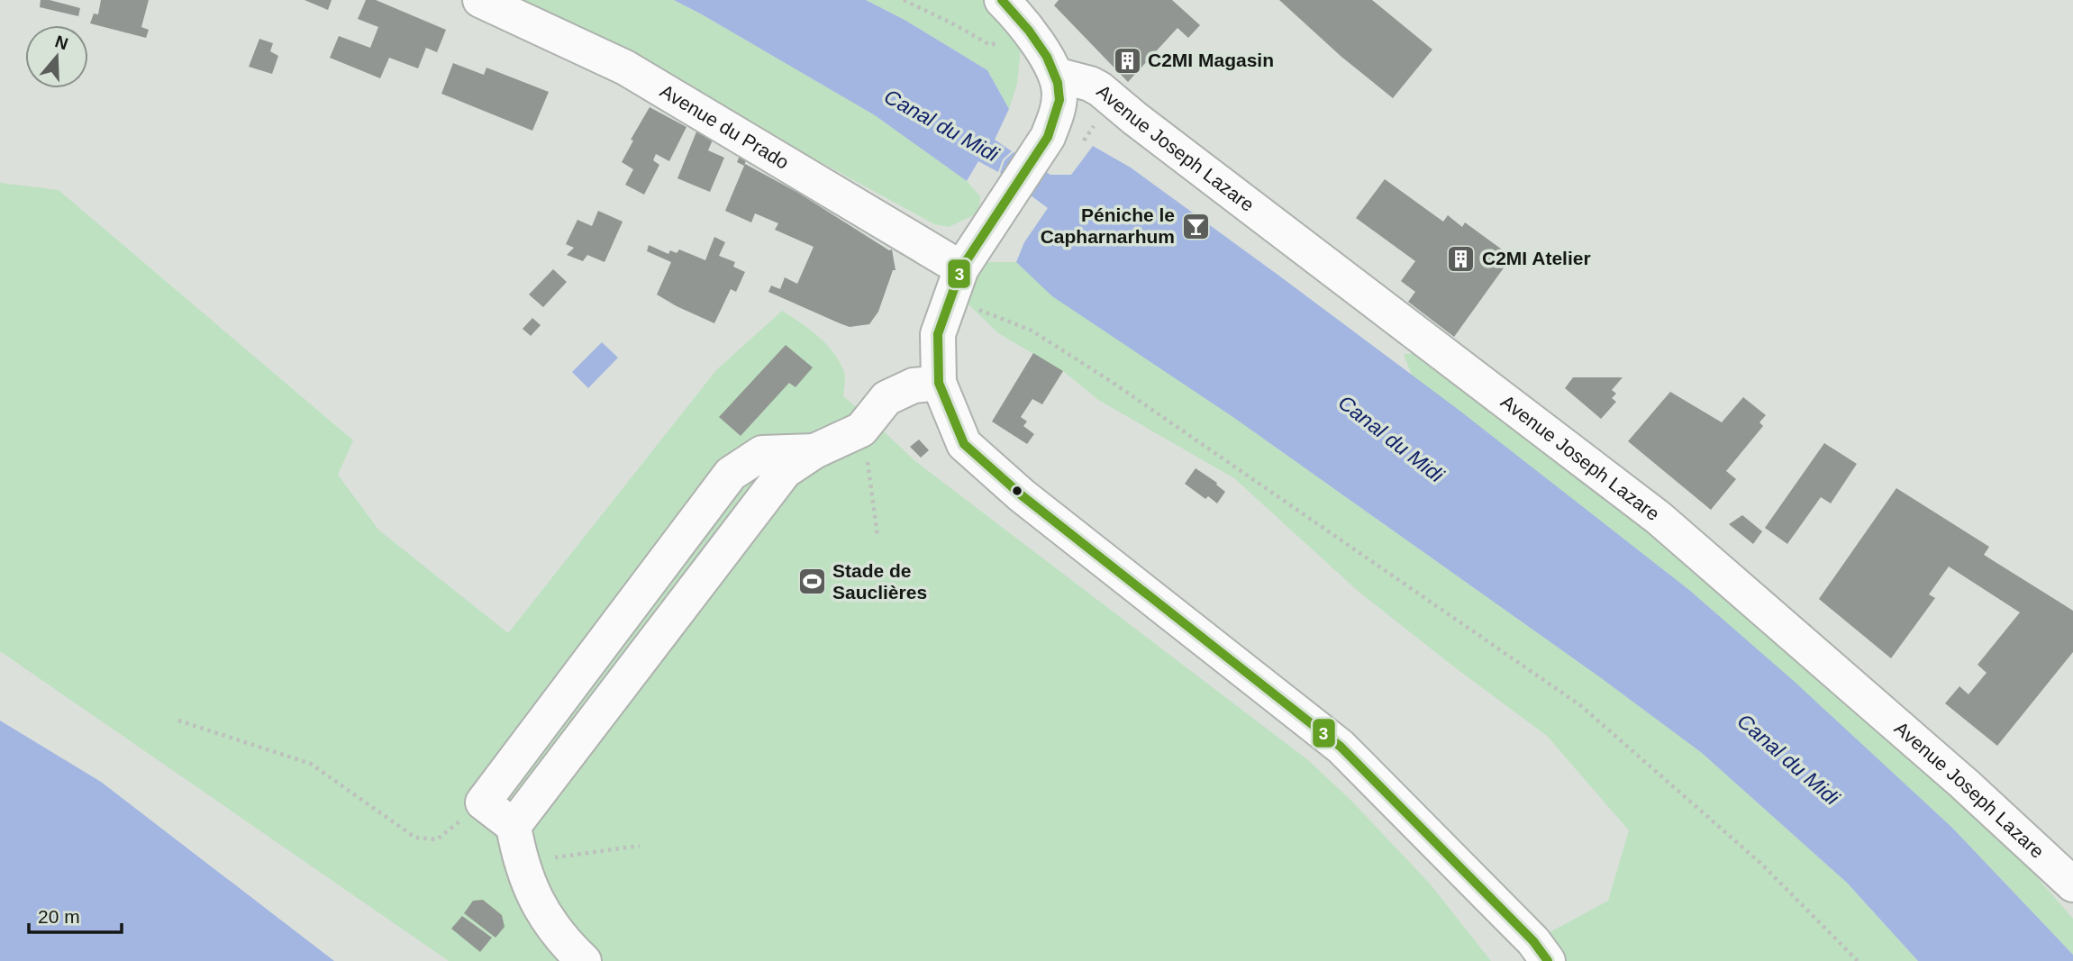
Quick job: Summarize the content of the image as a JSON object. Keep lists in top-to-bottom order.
{
  "streets": {
    "street": ["Avenue du Prado", "Avenue Joseph Lazare"]
  },
  "water": ["Canal du Midi"],
  "places": {
    "building": ["C2MI Magasin", "C2MI Atelier"],
    "bar": ["Péniche le Capharnarhum"],
    "sports": ["Stade de Sauclières"]
  },
  "lines": ["transit line 3"],
  "scale_bar": "20 m",
  "north": "top"
}
